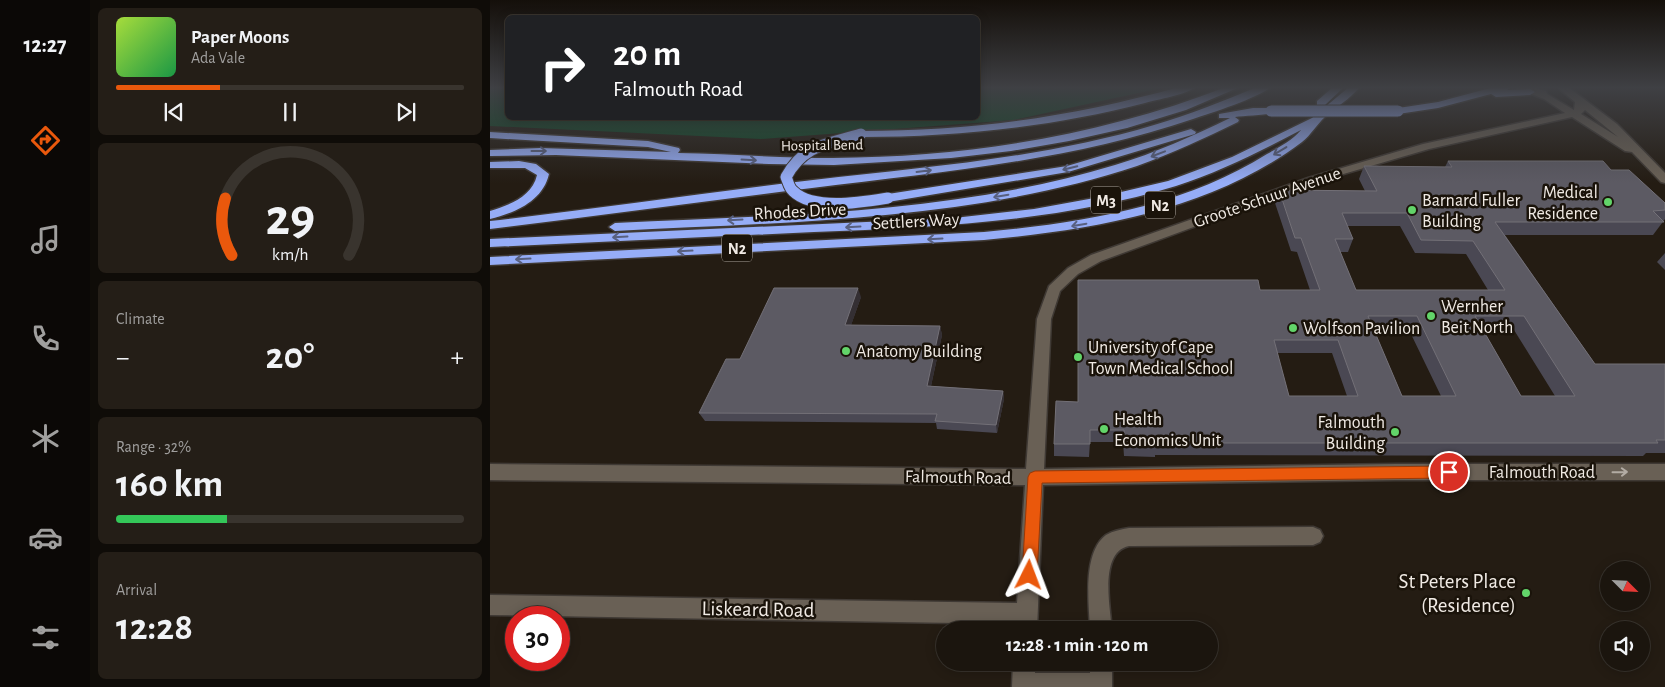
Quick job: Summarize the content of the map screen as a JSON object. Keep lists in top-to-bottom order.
{
  "streets": {
    "highway": [
      "Hospital Bend",
      "M3",
      "N2",
      "Rhodes Drive",
      "Settlers Way"
    ],
    "street": ["Groote Schuur Avenue", "Falmouth Road", "Liskeard Road"]
  },
  "crossings": [
    ["Groote Schuur Avenue", "Falmouth Road"],
    ["M3", "Rhodes Drive"]
  ],
  "one_way": ["Falmouth Road"],
  "places": [
    "Medical Residence",
    "Barnard Fuller Building",
    "Wernher Beit North",
    "Wolfson Pavilion",
    "Anatomy Building",
    "University of Cape Town Medical School",
    "Health Economics Unit",
    "Falmouth Building",
    "St Peters Place (Residence)"
  ],
  "north": "bottom right",
  "page": {
    "tabs": "12:27",
    "turn": ["20 m", "Falmouth Road"],
    "song": ["Paper Moons", "Ada Vale"],
    "tile": [
      "Climate",
      ["Range · 32%", "160 km"],
      ["Arrival", "12:28"]
    ],
    "heat": ["−", "20°", "+"],
    "limit": "30",
    "trip": "12:28 · 1 min · 120 m",
    "gauge": ["29", "km/h"]
  }
}
